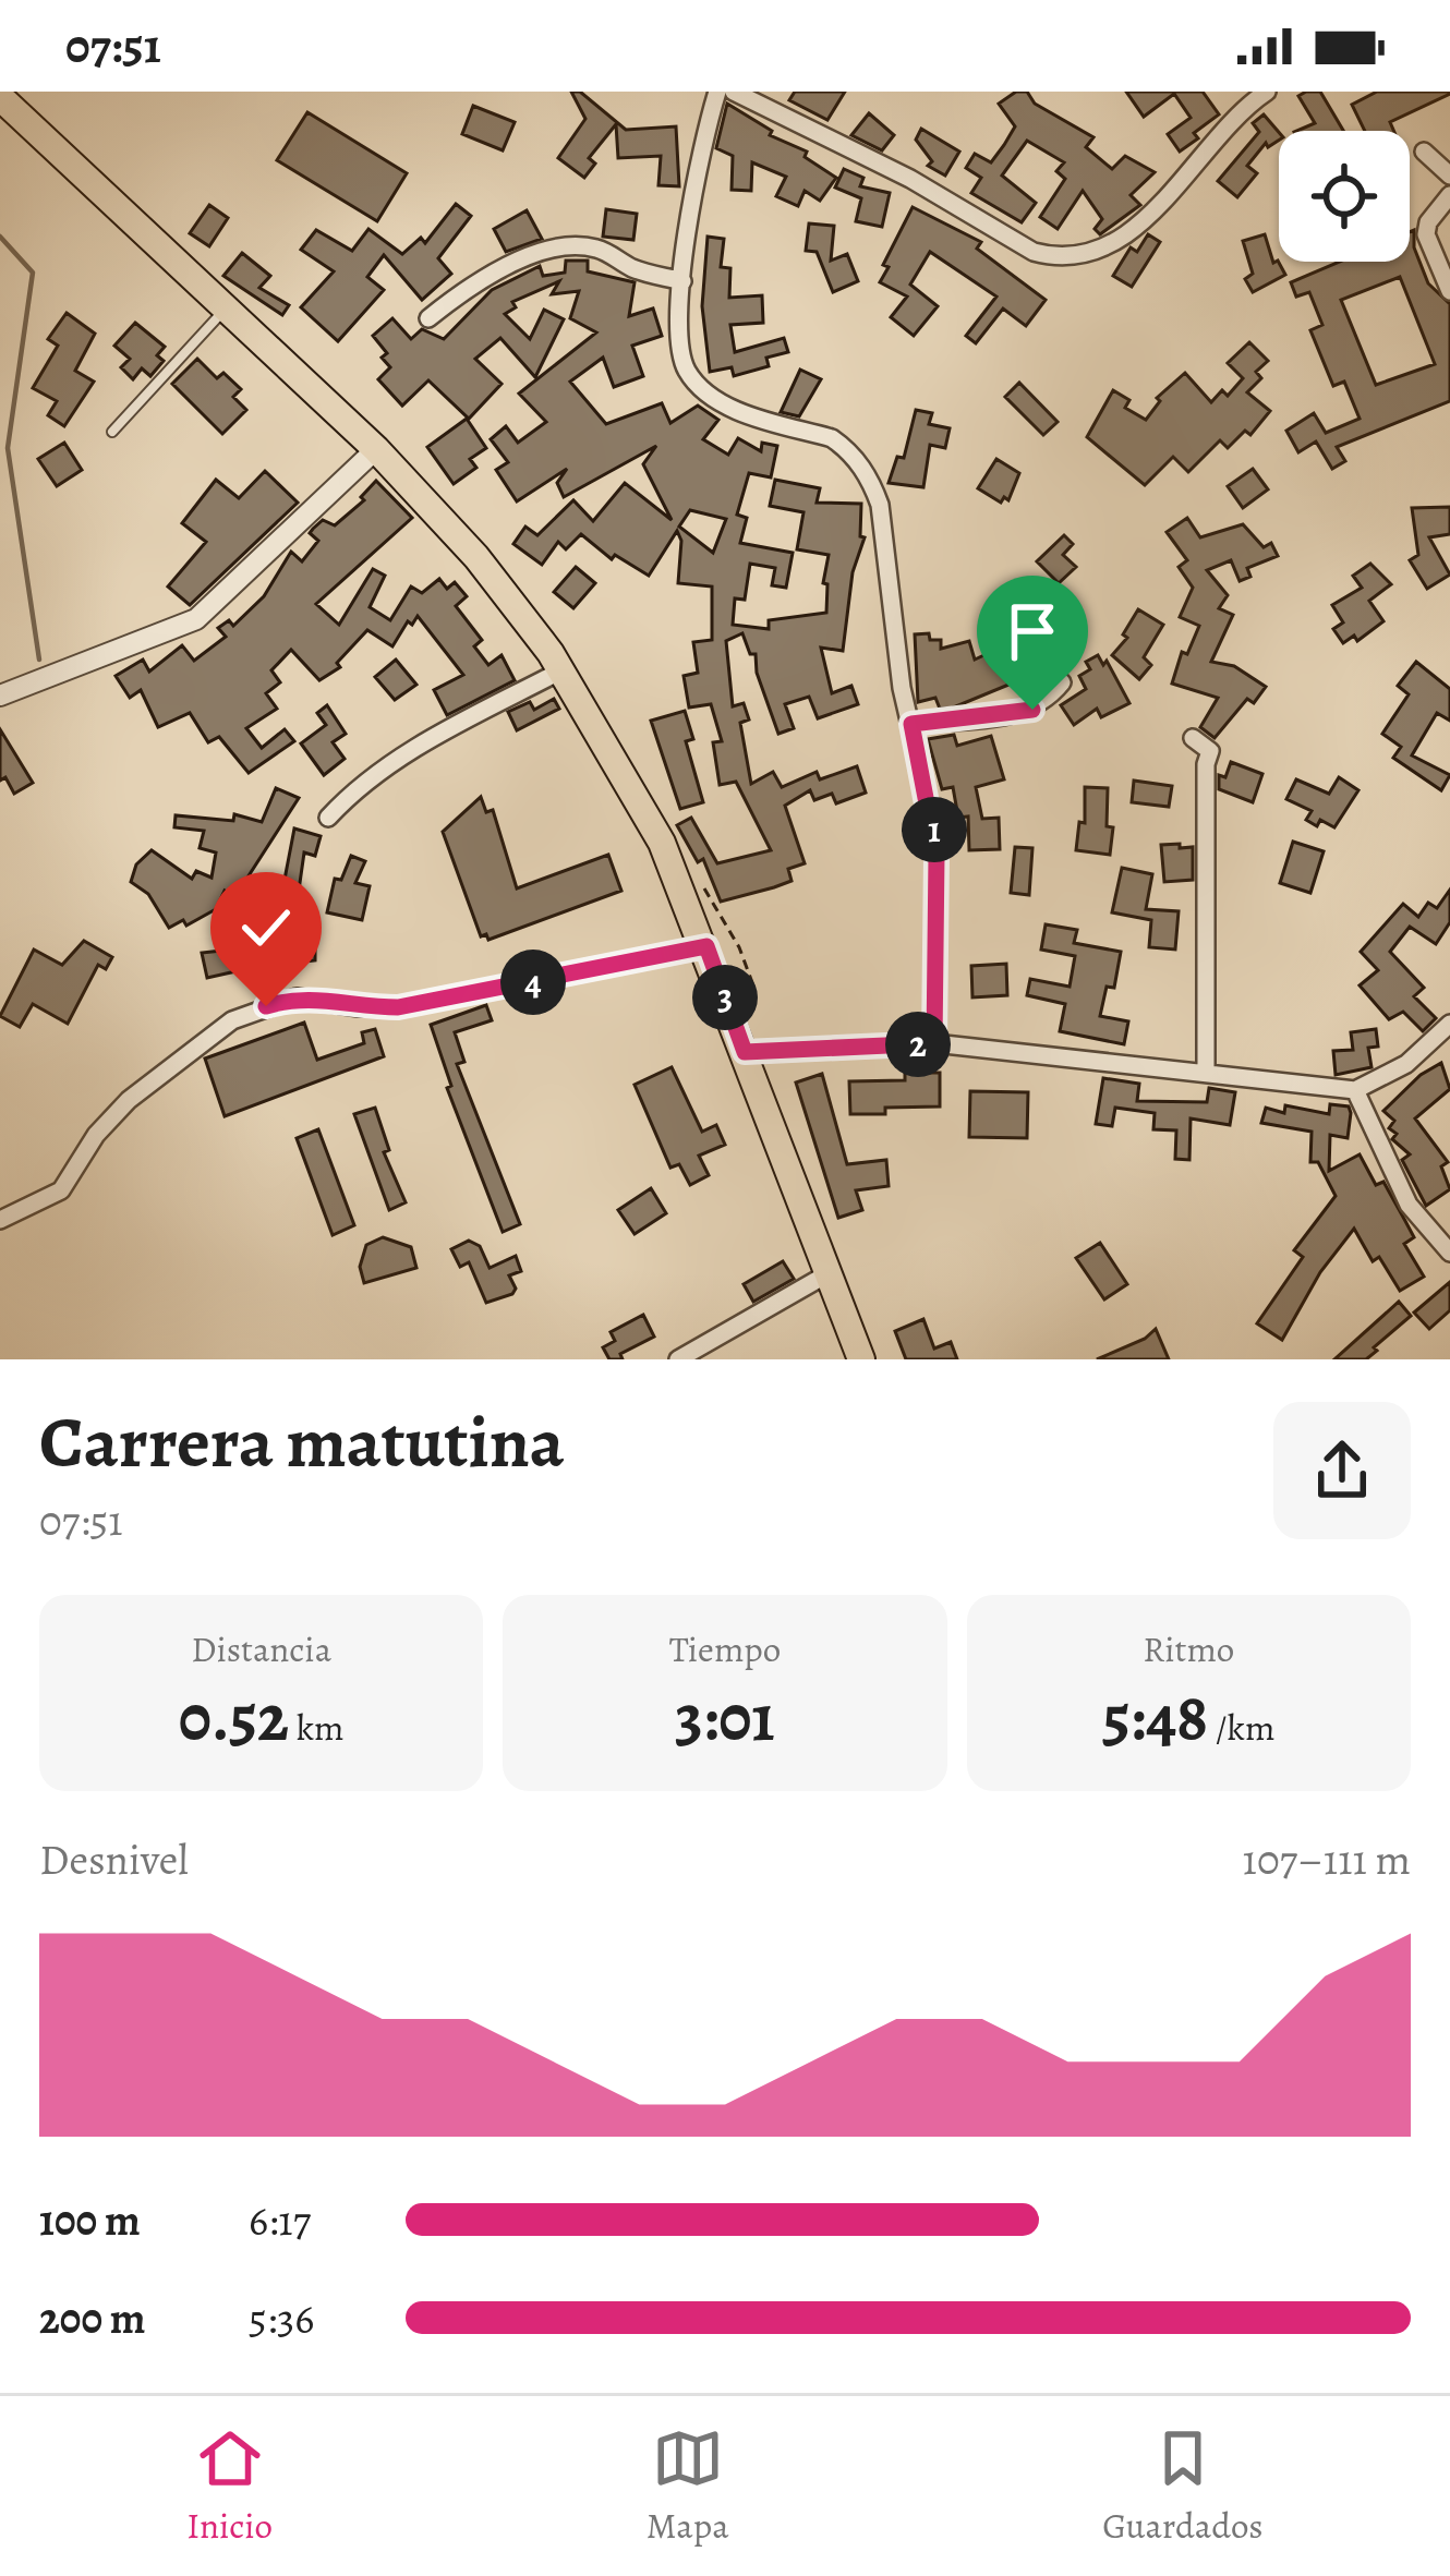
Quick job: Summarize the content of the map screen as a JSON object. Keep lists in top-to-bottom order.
{
  "page": {
    "status": "07:51",
    "pins": [
      "1",
      "4",
      "3",
      "2"
    ],
    "heading": ["Carrera matutina", "07:51"],
    "stats": [
      ["Distancia", "0.52 km"],
      ["Tiempo", "3:01"],
      ["Ritmo", "5:48 /km"]
    ],
    "chart": ["Desnivel", "107–111 m"],
    "list": [
      {
        "name": "100 m",
        "note": "6:17"
      },
      {
        "name": "200 m",
        "note": "5:36"
      }
    ],
    "tabs": ["Inicio", "Mapa", "Guardados"]
  }
}
